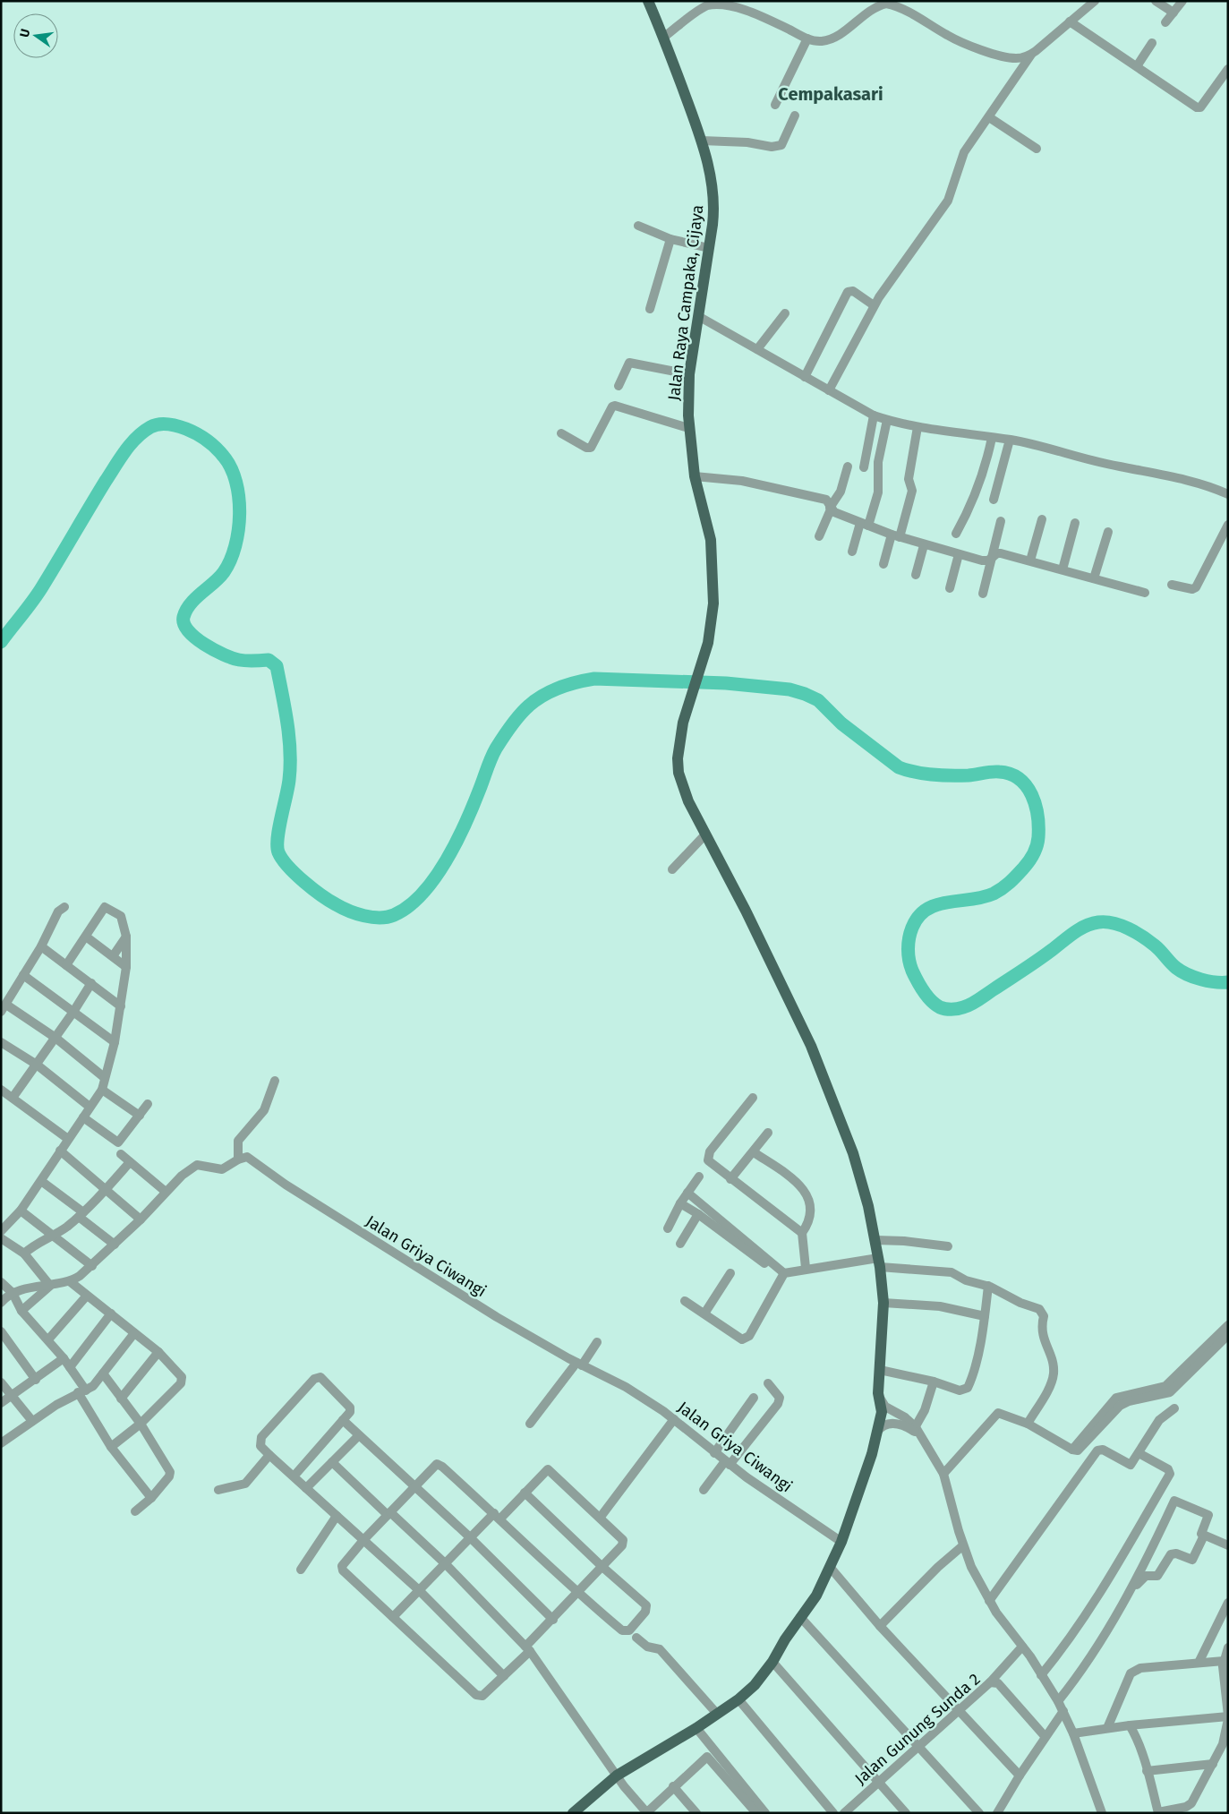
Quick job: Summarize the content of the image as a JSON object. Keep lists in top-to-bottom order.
{
  "streets": {
    "main road": ["Jalan Raya Campaka, Cijaya"],
    "street": ["Jalan Griya Ciwangi", "Jalan Gunung Sunda 2"]
  },
  "crossings": [
    ["Jalan Raya Campaka, Cijaya", "Jalan Griya Ciwangi"]
  ],
  "districts": ["Cempakasari"],
  "north": "left"
}
